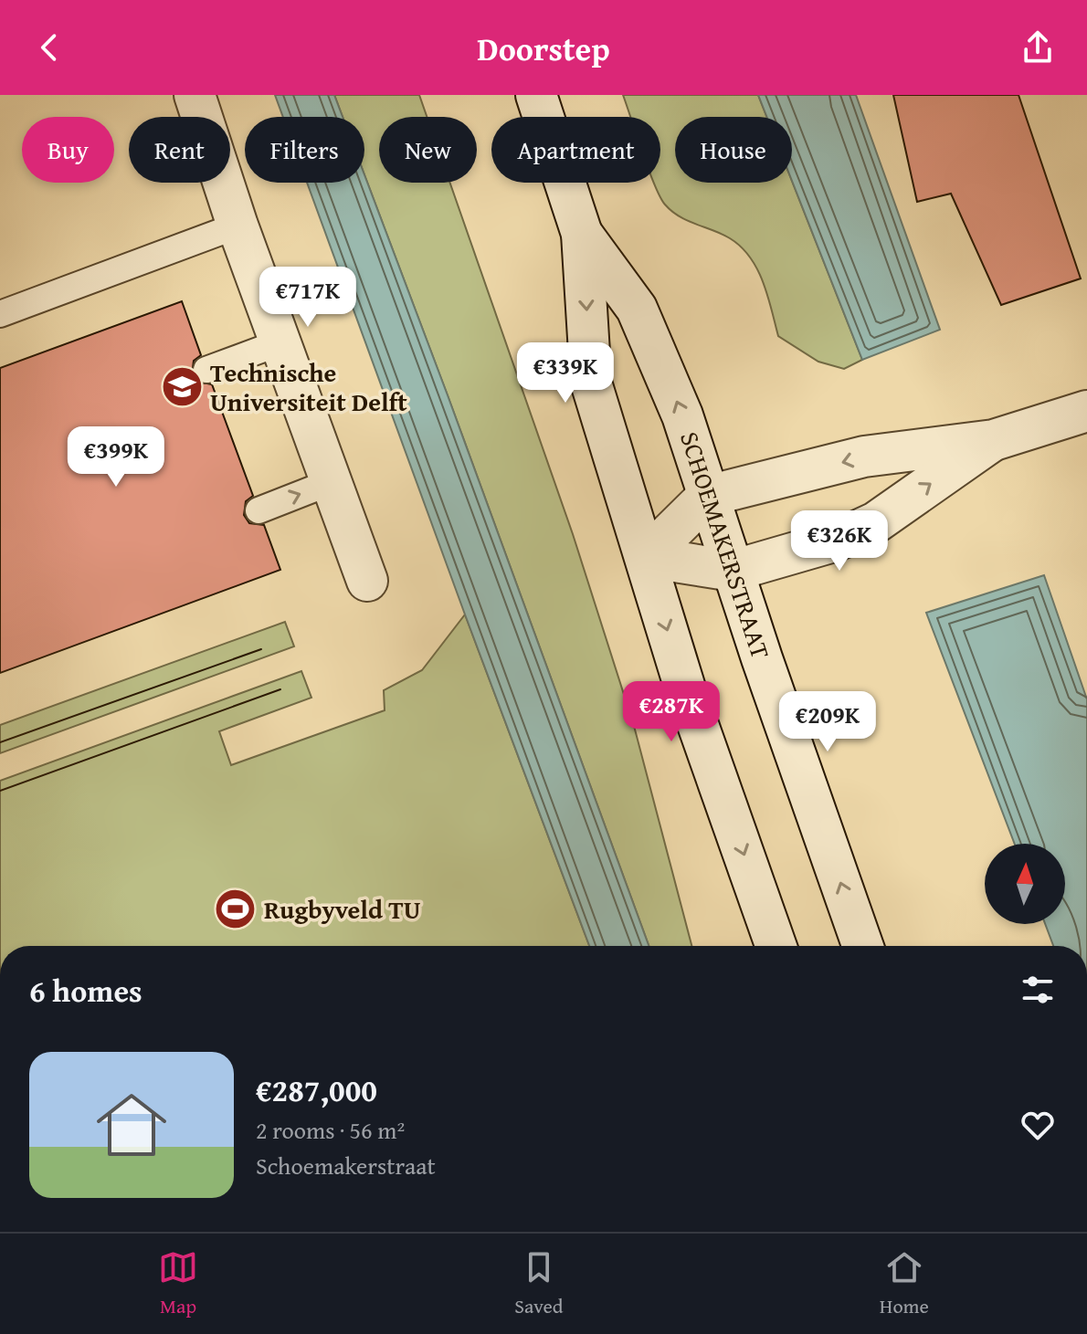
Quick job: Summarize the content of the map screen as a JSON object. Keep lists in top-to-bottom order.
{
  "streets": {
    "main road": ["SCHOEMAKERSTRAAT"]
  },
  "places": {
    "school or university": ["Technische Universiteit Delft"],
    "sports": ["Rugbyveld TU"]
  },
  "north": "top",
  "page": {
    "header": "Doorstep",
    "chip": [
      "Buy",
      "Rent",
      "Filters",
      "New",
      "Apartment",
      "House"
    ],
    "price": [
      "€717K",
      "€339K",
      "€399K",
      "€326K",
      "€287K",
      "€209K"
    ],
    "heading": "6 homes",
    "list": [
      {
        "name": "€287,000",
        "note": "2 rooms · 56 m² · Schoemakerstraat"
      }
    ],
    "tabs": ["Map", "Saved", "Home"]
  }
}
